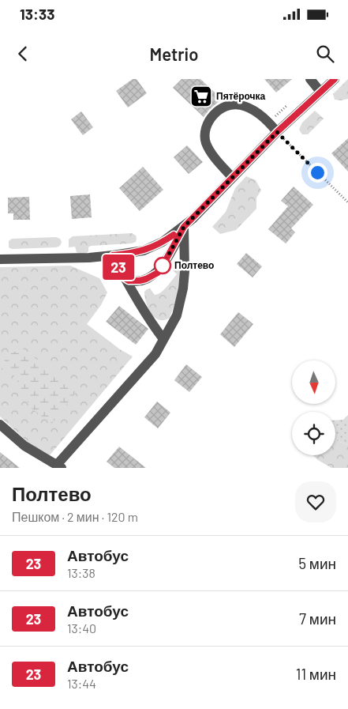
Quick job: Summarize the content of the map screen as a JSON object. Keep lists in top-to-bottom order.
{
  "places": {
    "supermarket": ["Пятёрочка"],
    "other": ["Полтево"]
  },
  "lines": ["bus line 23"],
  "north": "bottom",
  "page": {
    "status": "13:33",
    "header": "Metrio",
    "on_map": "23",
    "heading": ["Полтево", "Пешком · 2 мин · 120 m"],
    "list": [
      {
        "mark": "23",
        "name": "Автобус",
        "note": "13:38",
        "value": "5 мин"
      },
      {
        "mark": "23",
        "name": "Автобус",
        "note": "13:40",
        "value": "7 мин"
      },
      {
        "mark": "23",
        "name": "Автобус",
        "note": "13:44",
        "value": "11 мин"
      }
    ]
  }
}
